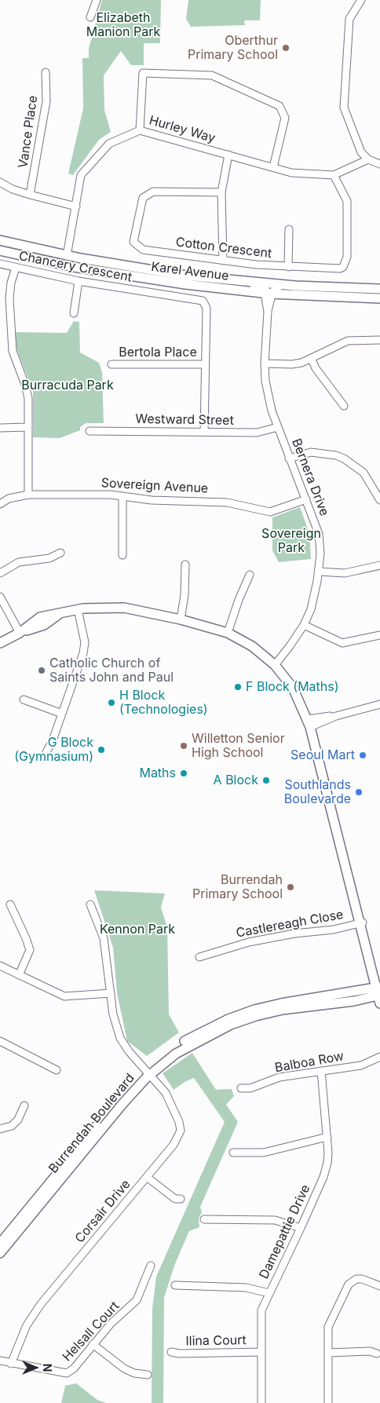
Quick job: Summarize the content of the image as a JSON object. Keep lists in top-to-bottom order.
{
  "streets": {
    "main road": ["Karel Avenue", "Burrendah Boulevard"],
    "street": [
      "Hurley Way",
      "Vance Place",
      "Cotton Crescent",
      "Chancery Crescent",
      "Bertola Place",
      "Westward Street",
      "Bernera Drive",
      "Sovereign Avenue",
      "Castlereagh Close",
      "Balboa Row",
      "Corsair Drive",
      "Damepattie Drive",
      "Helsall Court",
      "Ilina Court"
    ]
  },
  "crossings": [
    ["Hurley Way", "Cotton Crescent"],
    ["Hurley Way", "Karel Avenue"],
    ["Chancery Crescent", "Bertola Place"],
    ["Chancery Crescent", "Westward Street"],
    ["Karel Avenue", "Bernera Drive"],
    ["Westward Street", "Bernera Drive"],
    ["Bernera Drive", "Sovereign Avenue"],
    ["Balboa Row", "Damepattie Drive"],
    ["Burrendah Boulevard", "Corsair Drive"],
    ["Corsair Drive", "Helsall Court"],
    ["Damepattie Drive", "Ilina Court"]
  ],
  "parks": [
    "Elizabeth Manion Park",
    "Burracuda Park",
    "Sovereign Park",
    "Kennon Park"
  ],
  "places": [
    "Oberthur Primary School",
    "Catholic Church of Saints John and Paul",
    "F Block (Maths)",
    "H Block (Technologies)",
    "Willetton Senior High School",
    "G Block (Gymnasium)",
    "Seoul Mart",
    "Maths",
    "A Block",
    "Southlands Boulevarde",
    "Burrendah Primary School"
  ],
  "north": "right"
}
